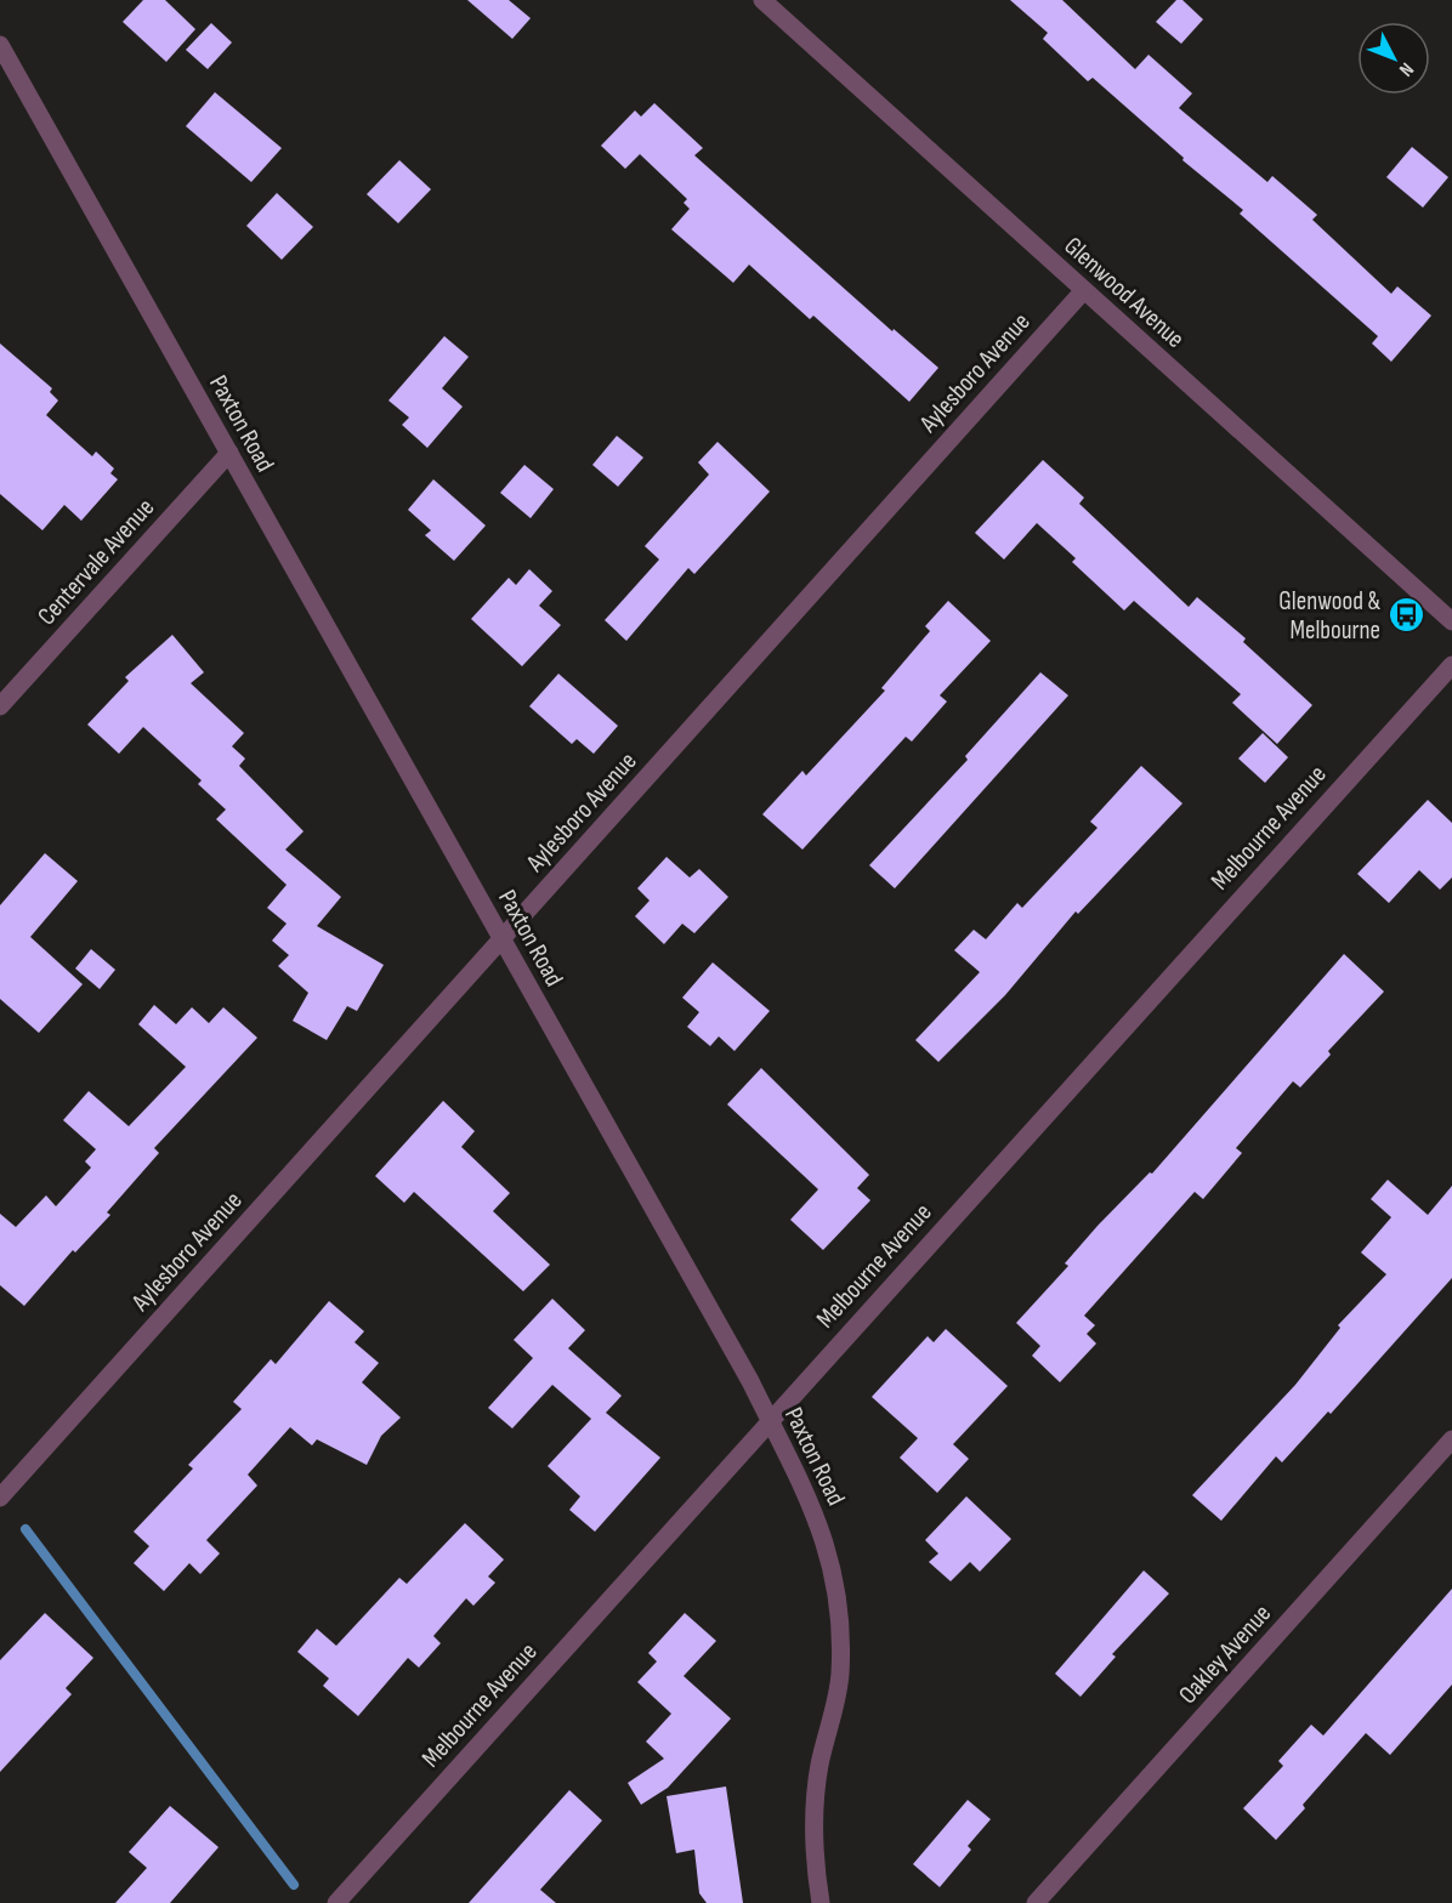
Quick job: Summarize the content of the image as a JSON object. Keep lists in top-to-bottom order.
{
  "streets": {
    "street": [
      "Glenwood Avenue",
      "Aylesboro Avenue",
      "Paxton Road",
      "Centervale Avenue",
      "Melbourne Avenue",
      "Oakley Avenue"
    ]
  },
  "crossings": [
    ["Glenwood Avenue", "Aylesboro Avenue"],
    ["Aylesboro Avenue", "Paxton Road"],
    ["Paxton Road", "Centervale Avenue"],
    ["Paxton Road", "Melbourne Avenue"]
  ],
  "places": {
    "bus stop": ["Glenwood & Melbourne"]
  },
  "north": "bottom right"
}
